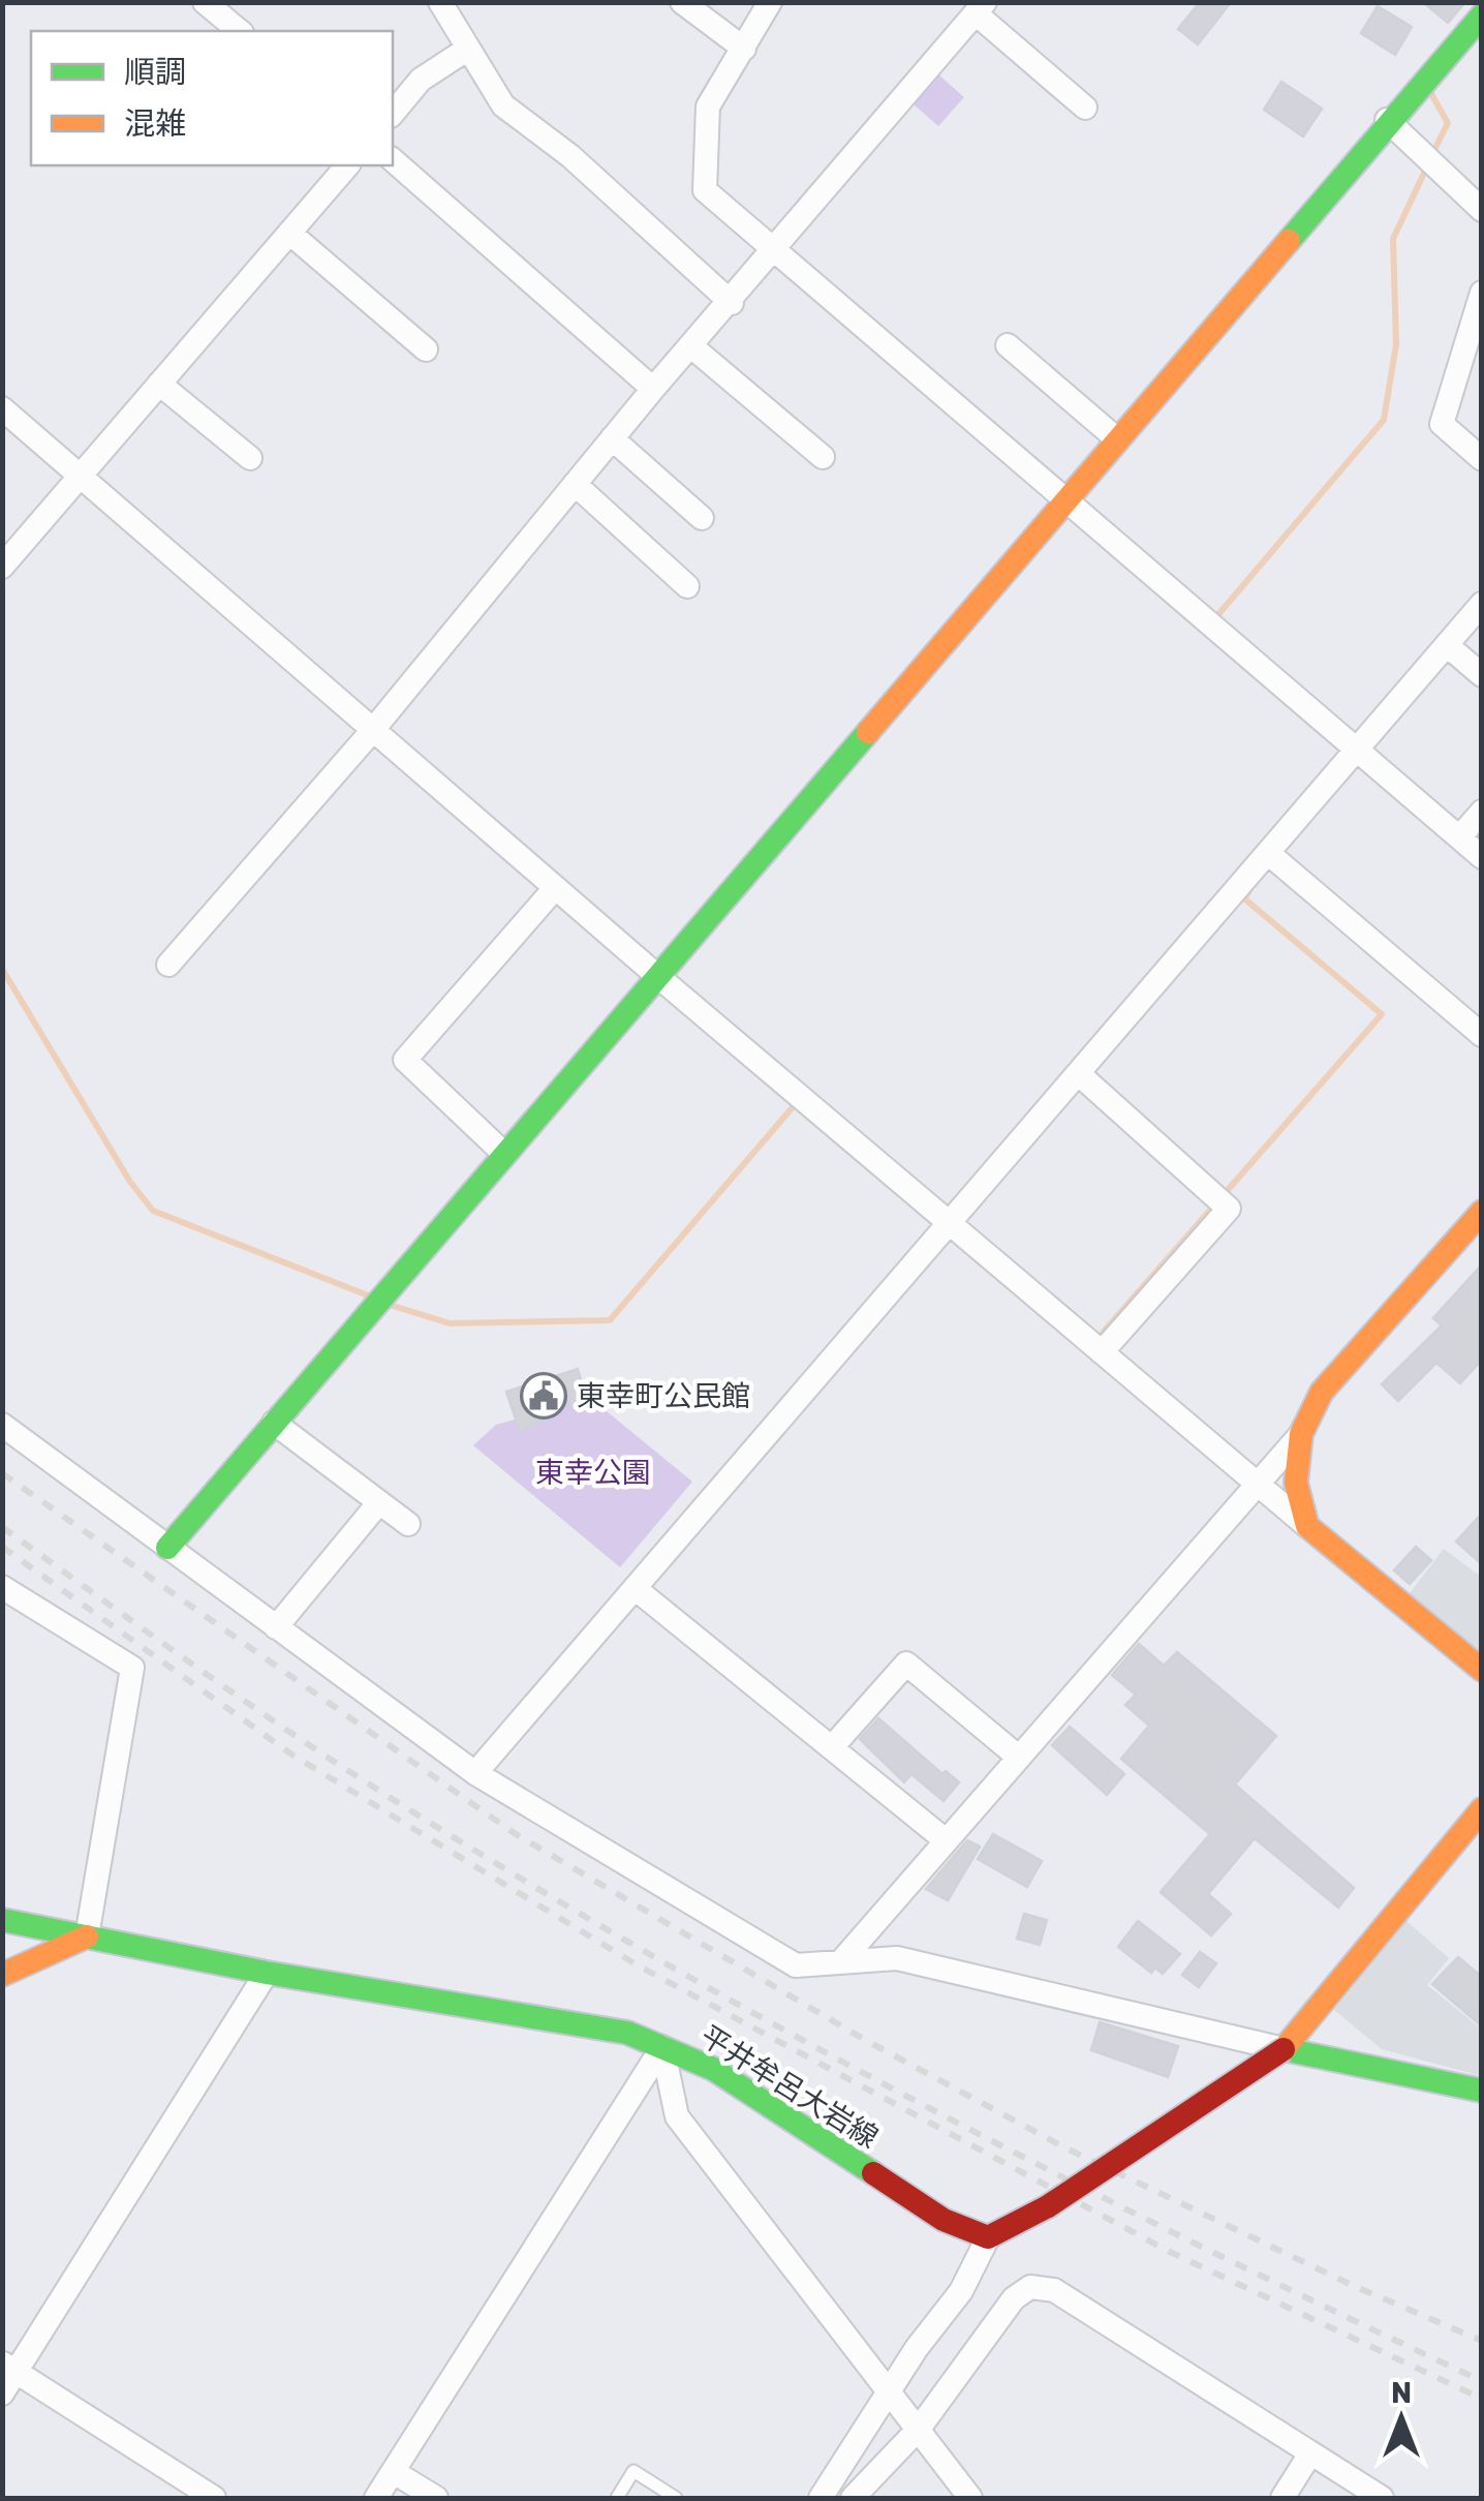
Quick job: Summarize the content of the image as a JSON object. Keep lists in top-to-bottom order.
{
  "streets": {
    "street": ["平井牟呂大岩線"]
  },
  "parks": ["東幸公園"],
  "places": {
    "public building": ["東幸町公民館"]
  },
  "legend": ["順調", "混雑"],
  "north": "top"
}
